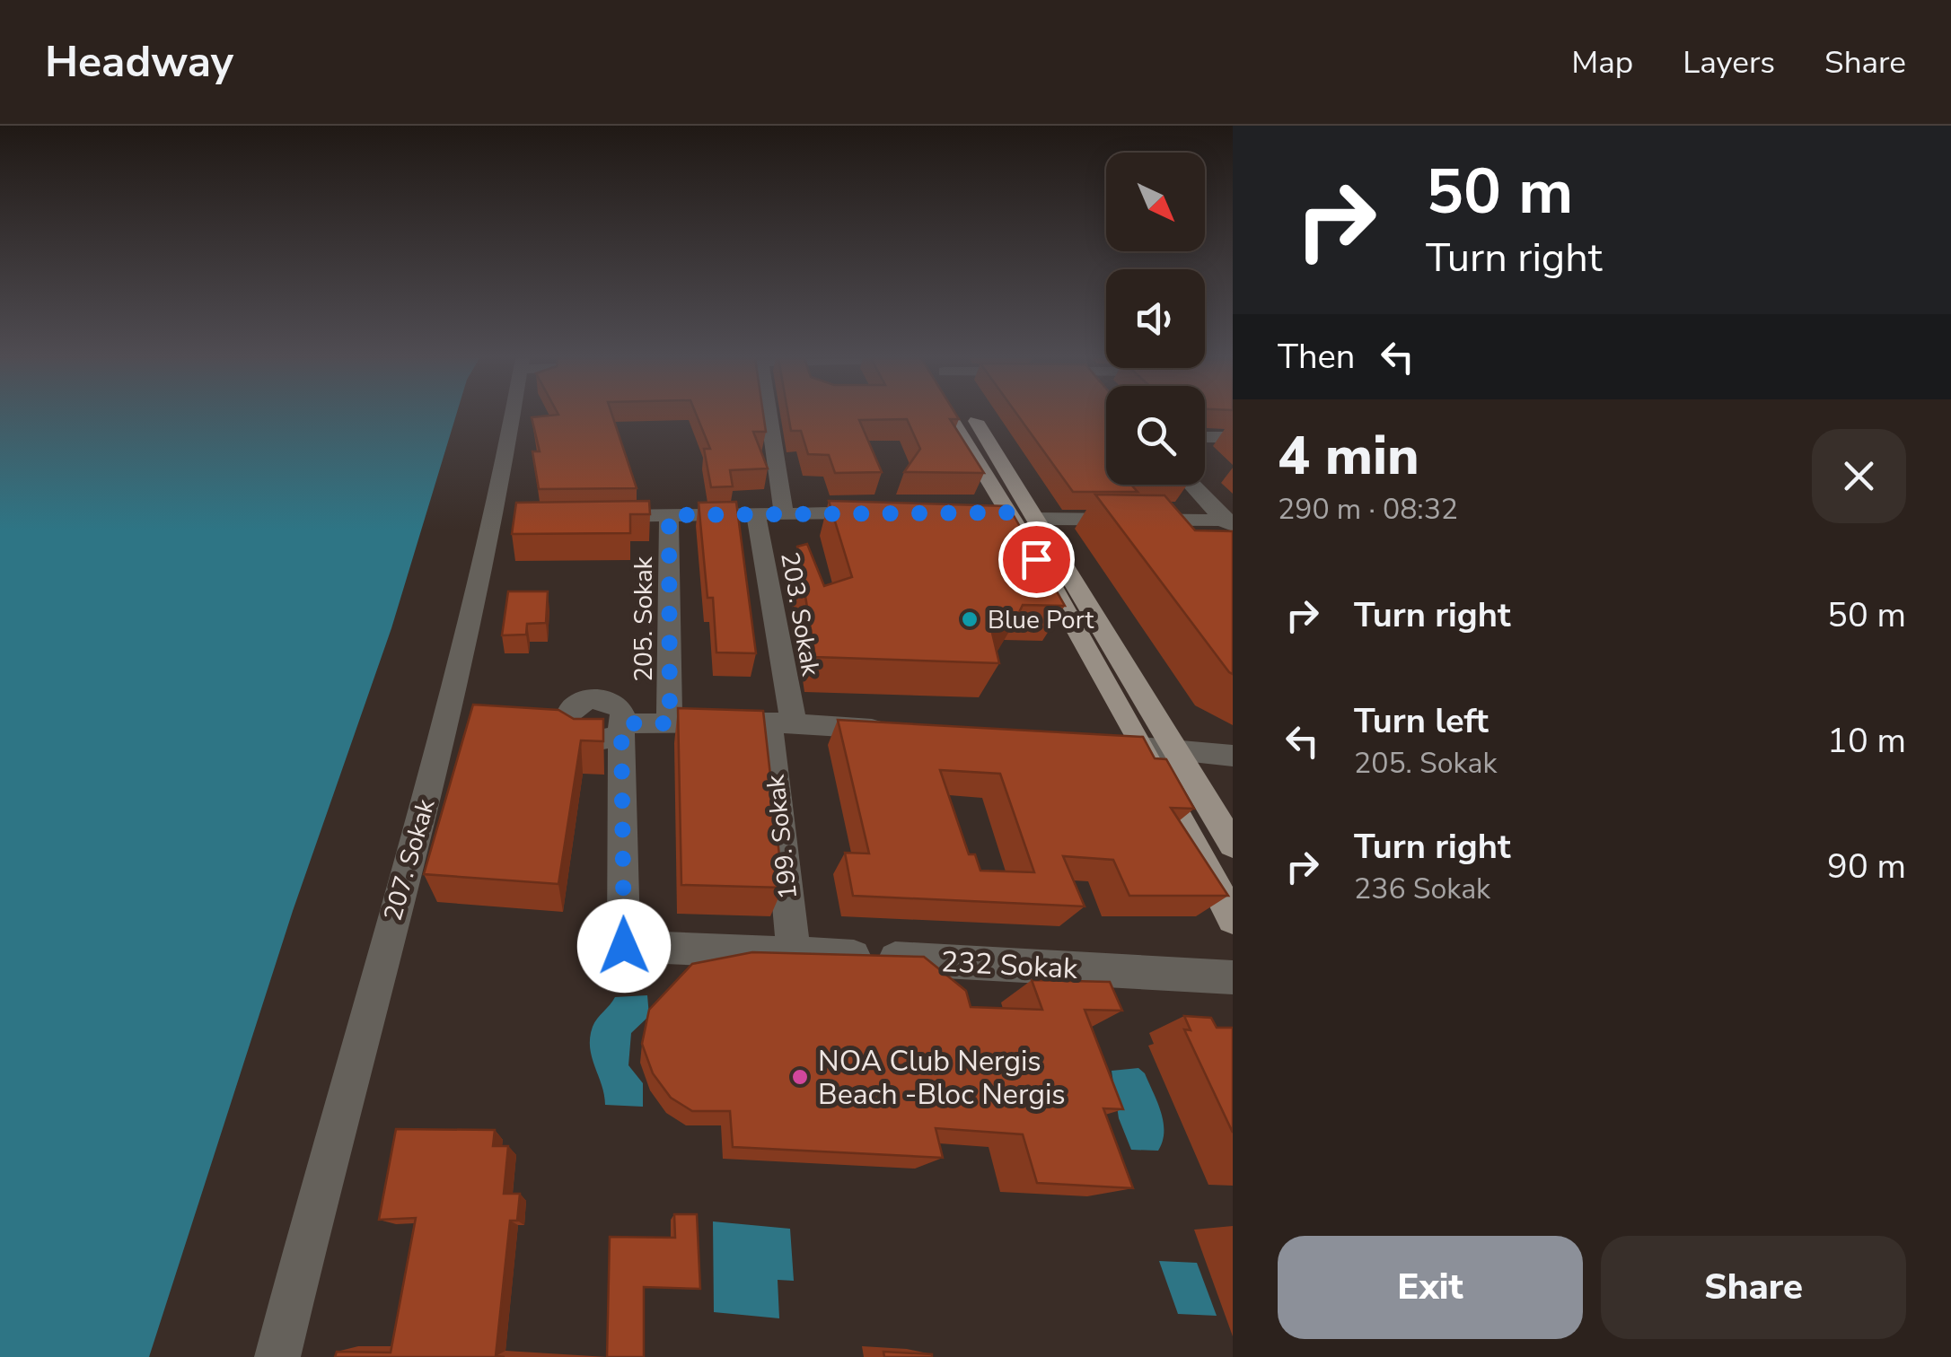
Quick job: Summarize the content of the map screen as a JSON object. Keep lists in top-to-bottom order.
{
  "streets": {
    "street": [
      "203. Sokak",
      "205. Sokak",
      "199. Sokak",
      "207. Sokak",
      "232 Sokak"
    ]
  },
  "crossings": [
    ["203. Sokak", "199. Sokak"],
    ["199. Sokak", "232 Sokak"]
  ],
  "places": ["Blue Port", "NOA Club Nergis Beach -Bloc Nergis"],
  "north": "bottom right",
  "page": {
    "header": "Headway",
    "nav": ["Map", "Layers", "Share"],
    "turn": ["50 m", "Turn right"],
    "then": "Then",
    "heading": ["4 min", "290 m · 08:32"],
    "list": [
      {
        "name": "Turn right",
        "value": "50 m"
      },
      {
        "name": "Turn left",
        "note": "205. Sokak",
        "value": "10 m"
      },
      {
        "name": "Turn right",
        "note": "236 Sokak",
        "value": "90 m"
      }
    ],
    "buttons": ["Exit", "Share"]
  }
}
